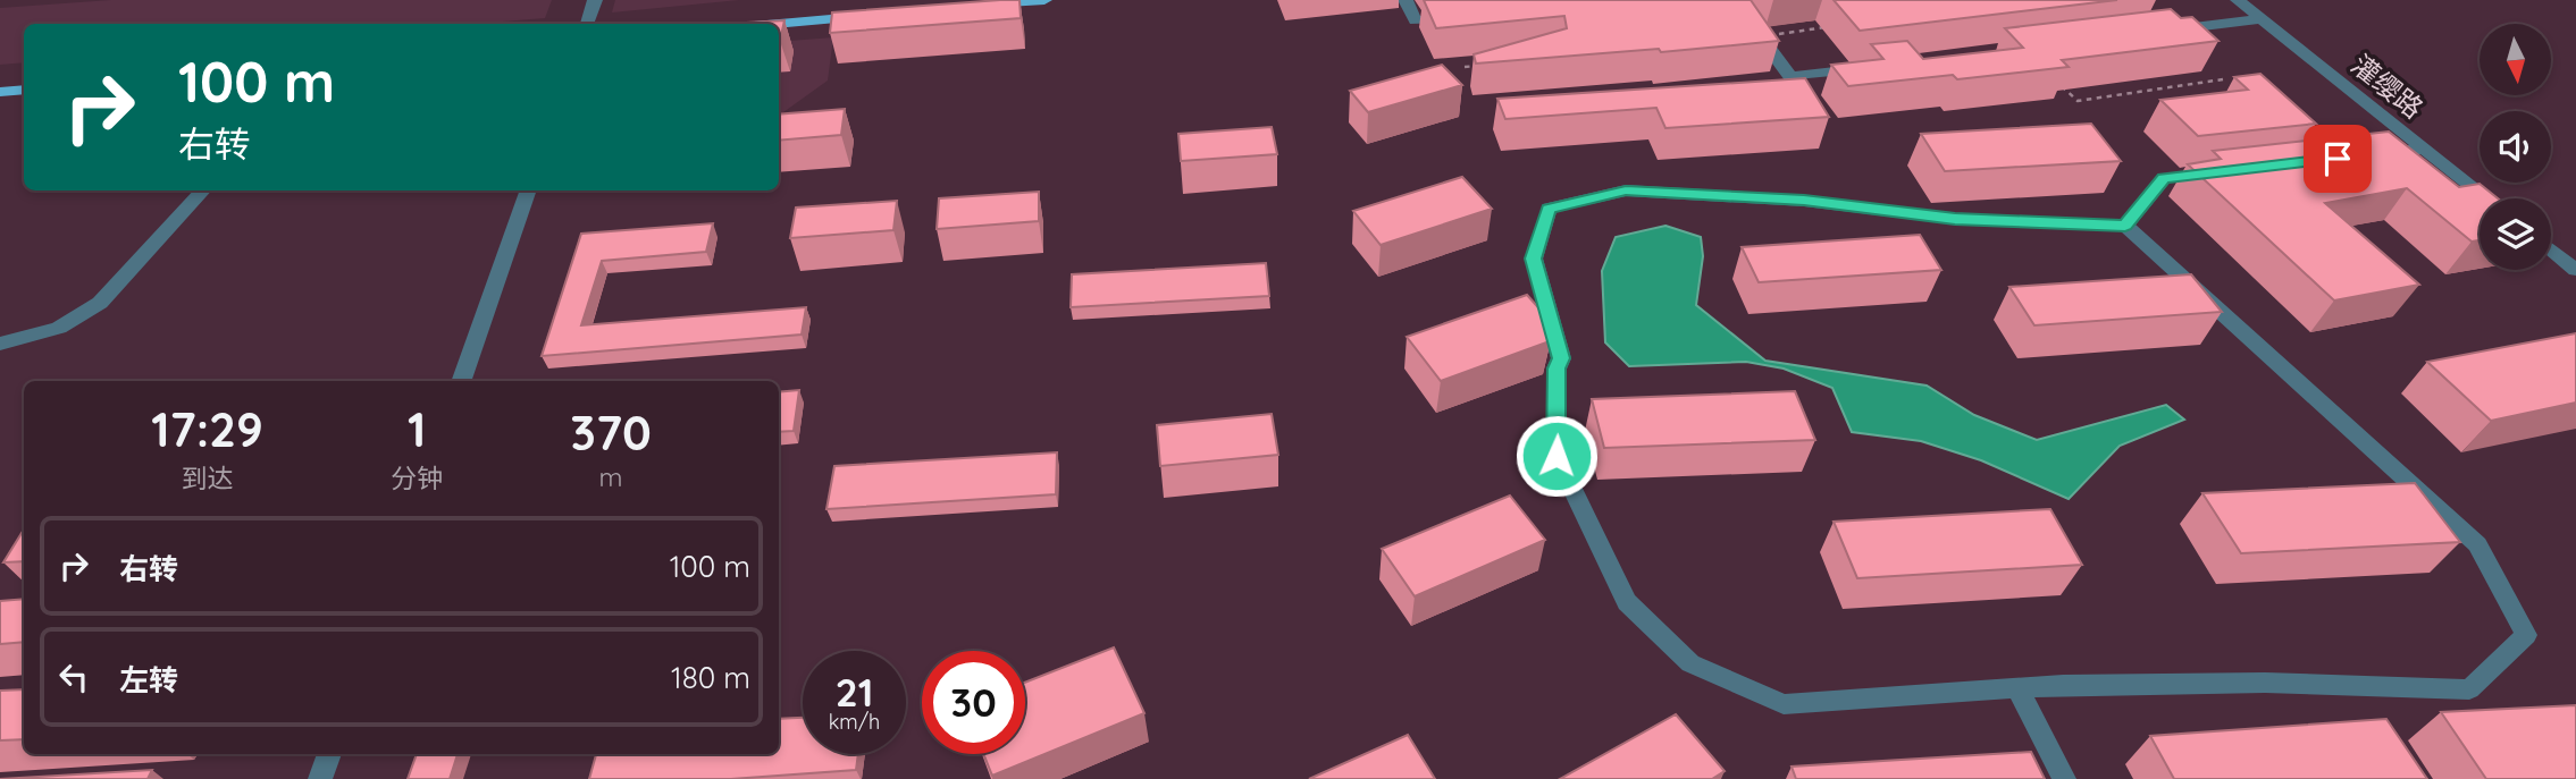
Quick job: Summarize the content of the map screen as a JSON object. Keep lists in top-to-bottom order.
{
  "streets": {
    "street": ["灌缨路"]
  },
  "north": "bottom",
  "page": {
    "turn": ["100 m", "右转"],
    "eta": [
      "17:29",
      "到达",
      "1",
      "分钟",
      "370",
      "m"
    ],
    "list": [
      {
        "name": "右转",
        "value": "100 m"
      },
      {
        "name": "左转",
        "value": "180 m"
      }
    ],
    "speed": "21 km/h",
    "limit": "30"
  }
}
